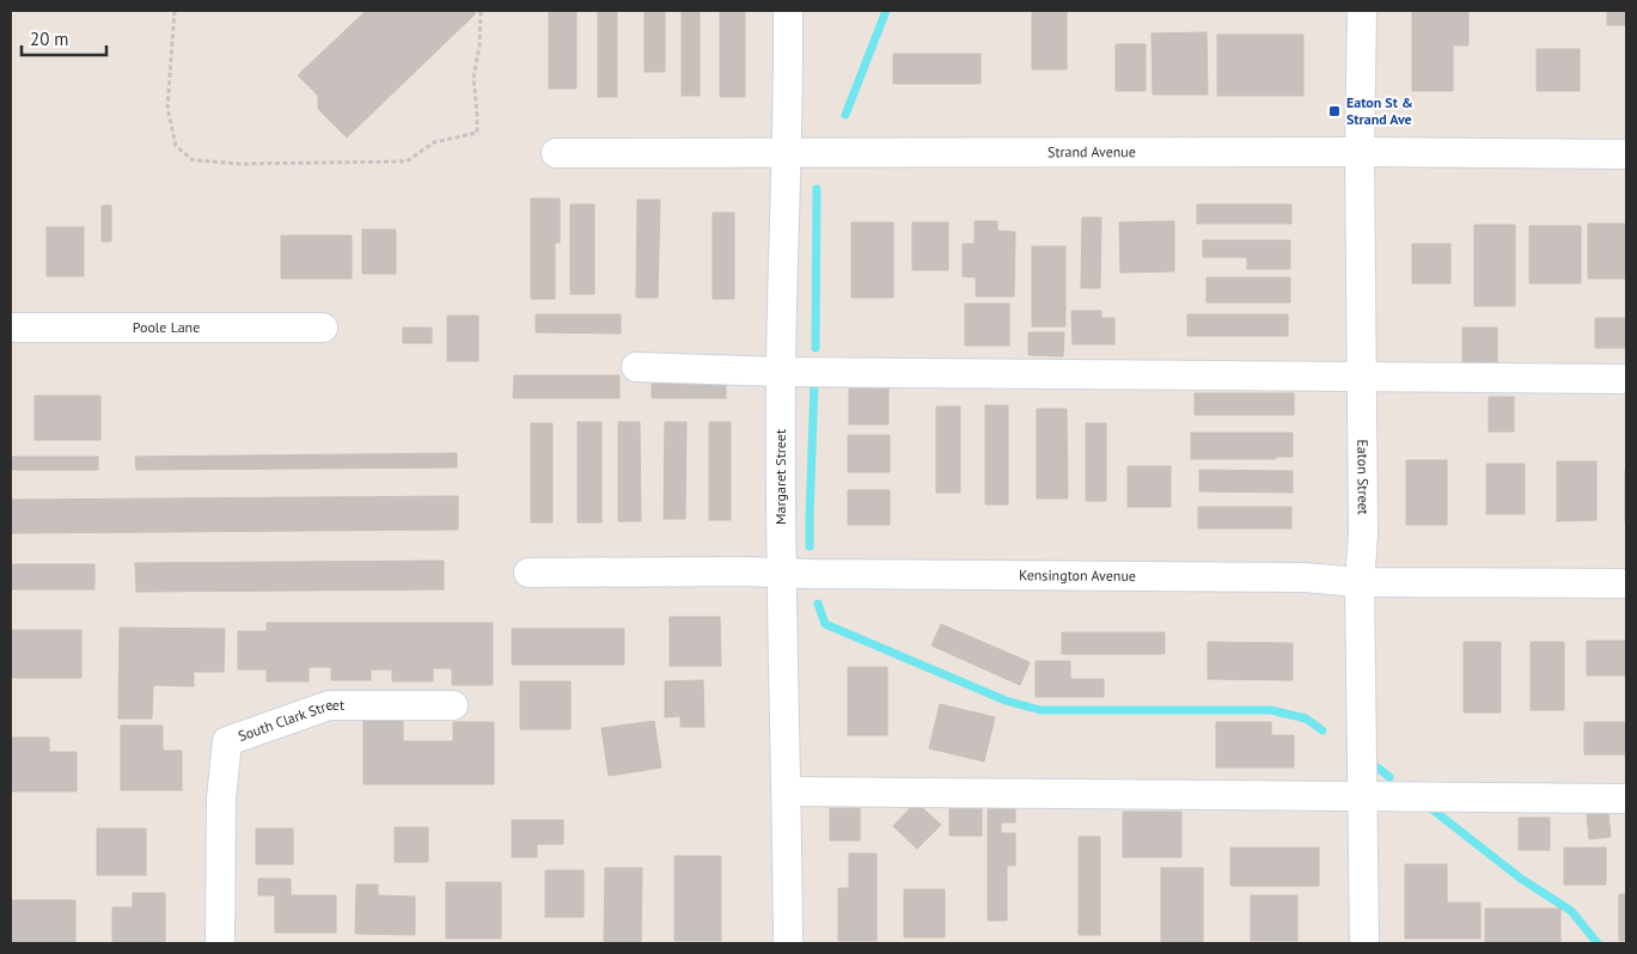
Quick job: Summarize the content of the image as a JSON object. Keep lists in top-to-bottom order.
{
  "streets": {
    "street": [
      "Strand Avenue",
      "Poole Lane",
      "Margaret Street",
      "Eaton Street",
      "Kensington Avenue",
      "South Clark Street"
    ]
  },
  "crossings": [
    ["Strand Avenue", "Margaret Street"],
    ["Strand Avenue", "Eaton Street"],
    ["Margaret Street", "Kensington Avenue"],
    ["Eaton Street", "Kensington Avenue"]
  ],
  "places": {
    "transit": ["Eaton St & Strand Ave"]
  },
  "scale_bar": "20 m"
}
